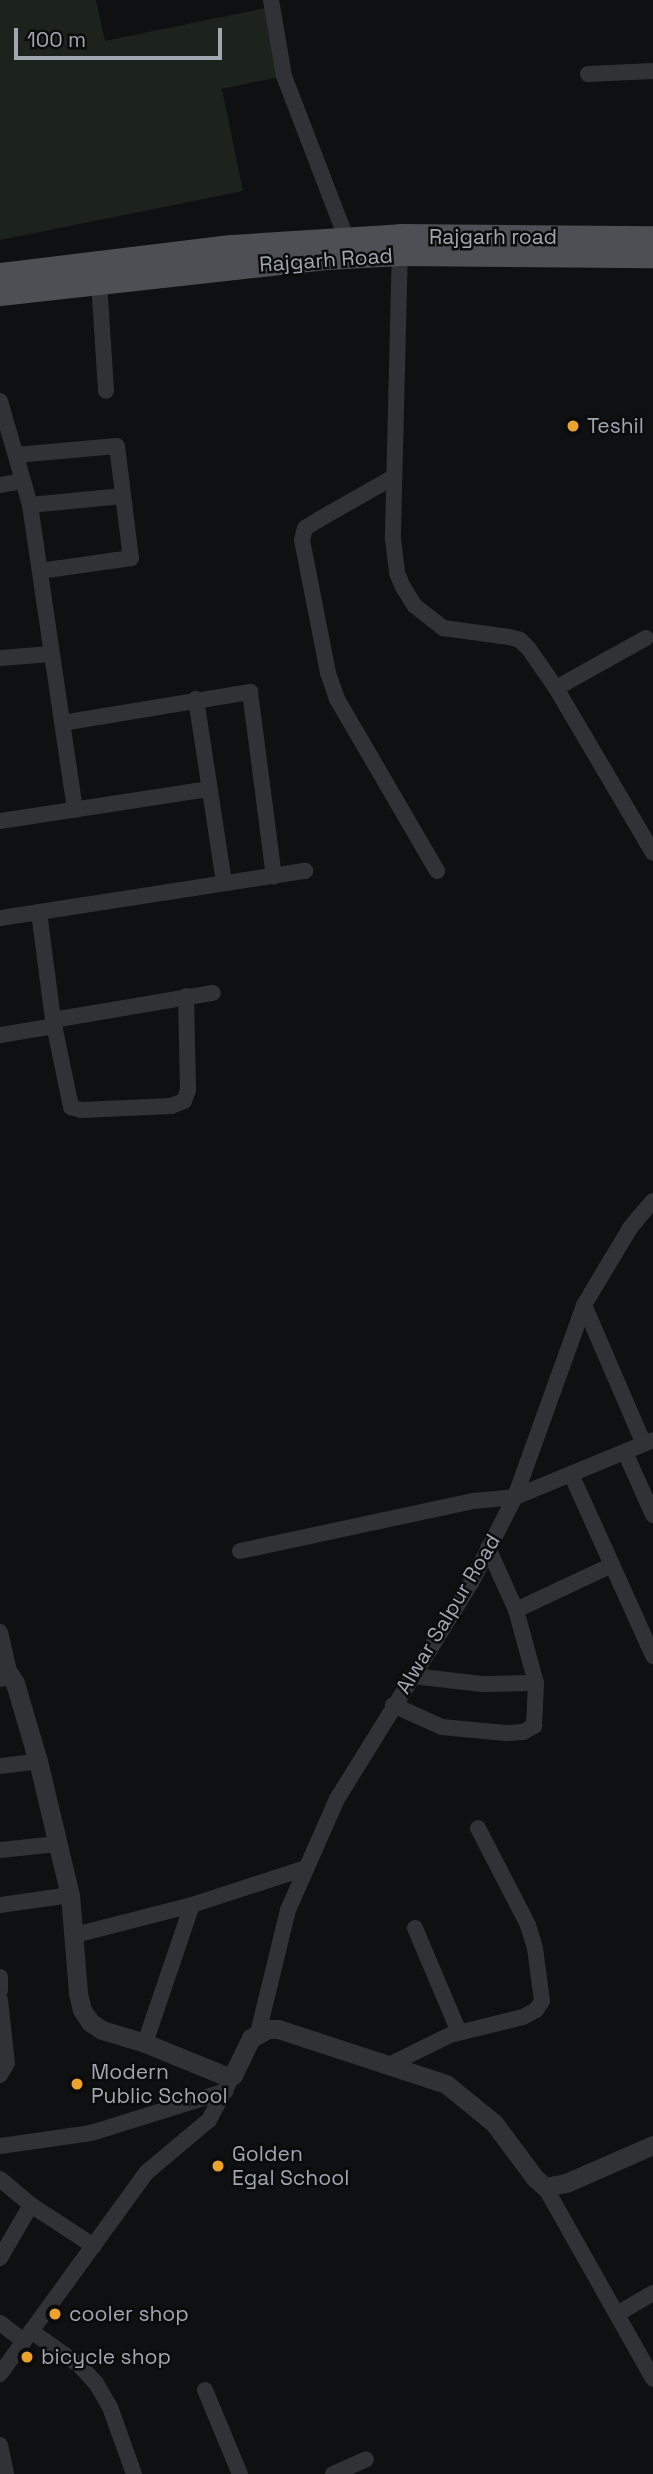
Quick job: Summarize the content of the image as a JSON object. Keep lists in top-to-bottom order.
{
  "streets": {
    "main road": ["Rajgarh road", "Rajgarh Road"],
    "street": ["Alwar Salpur Road"]
  },
  "crossings": [
    ["Rajgarh road", "Rajgarh Road"]
  ],
  "places": [
    "Teshil",
    "Modern Public School",
    "Golden Egal School",
    "cooler shop",
    "bicycle shop"
  ],
  "scale_bar": "100 m"
}
